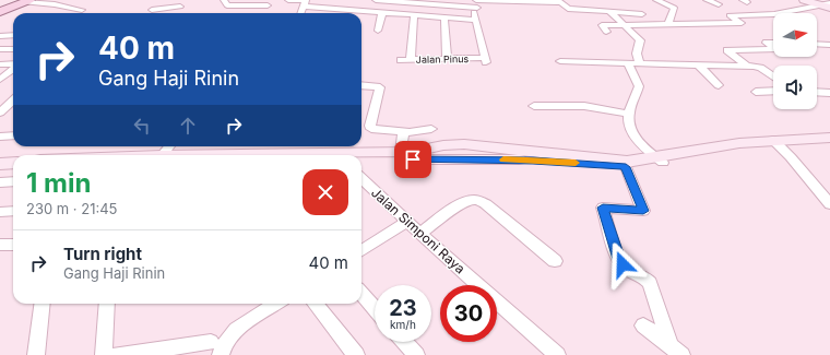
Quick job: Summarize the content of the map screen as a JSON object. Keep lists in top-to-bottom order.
{
  "streets": {
    "street": ["Jalan Pinus", "Jalan Simponi Raya"]
  },
  "north": "right",
  "page": {
    "turn": ["40 m", "Gang Haji Rinin"],
    "heading": ["1 min", "230 m · 21:45"],
    "list": [
      {
        "name": "Turn right",
        "note": "Gang Haji Rinin",
        "value": "40 m"
      }
    ],
    "speed": "23 km/h",
    "limit": "30"
  }
}
